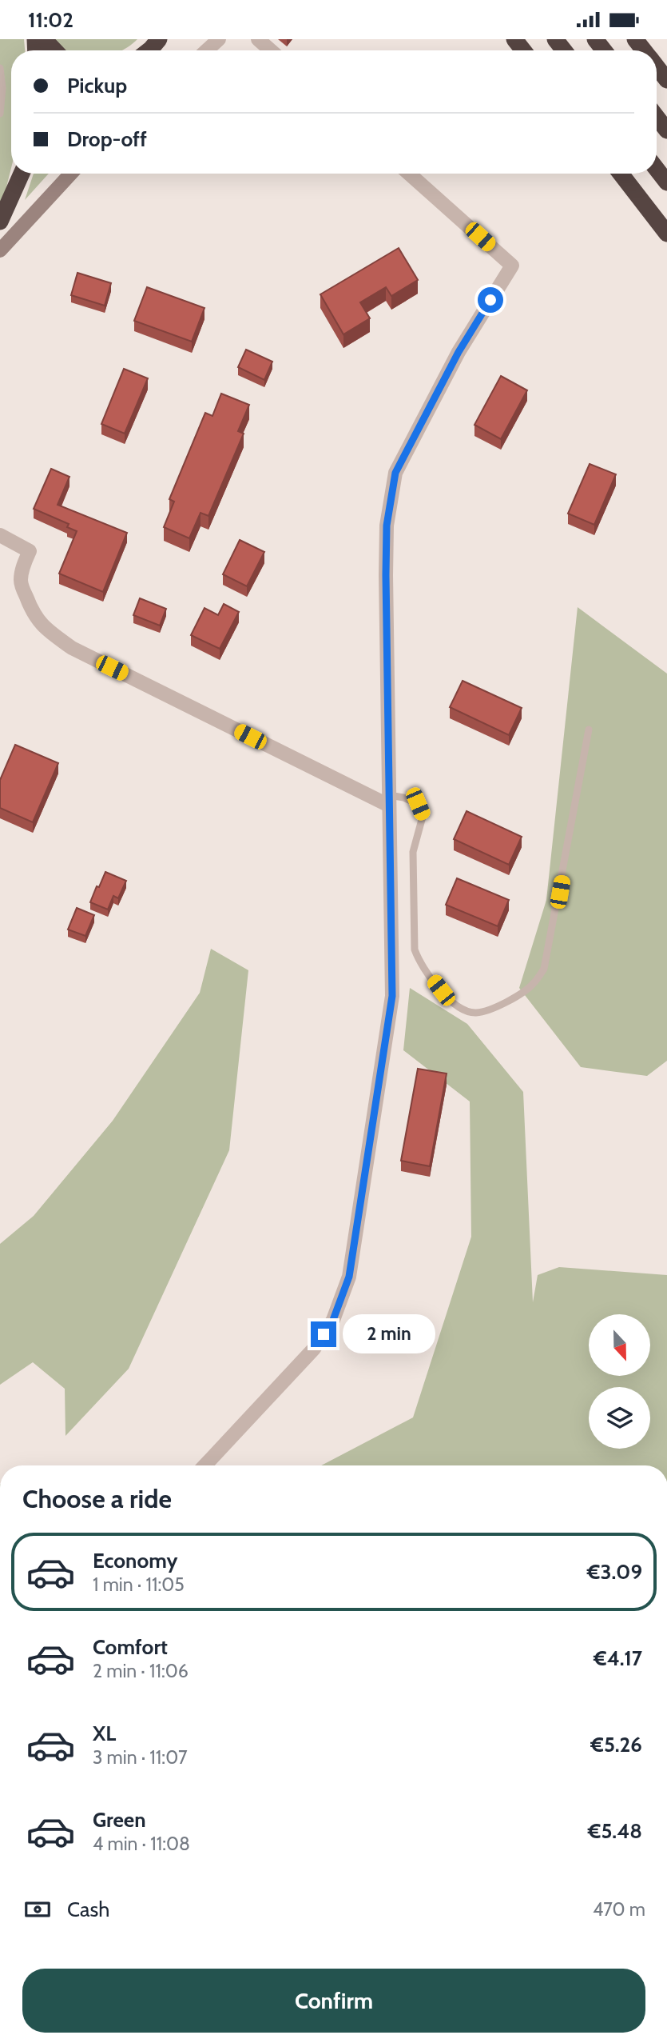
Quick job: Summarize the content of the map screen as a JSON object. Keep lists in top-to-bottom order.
{
  "north": "bottom",
  "page": {
    "status": "11:02",
    "banner": ["Pickup", "Drop-off"],
    "bubble": "2 min",
    "heading": "Choose a ride",
    "list": [
      {
        "name": "Economy",
        "note": "1 min · 11:05",
        "value": "€3.09"
      },
      {
        "name": "Comfort",
        "note": "2 min · 11:06",
        "value": "€4.17"
      },
      {
        "name": "XL",
        "note": "3 min · 11:07",
        "value": "€5.26"
      },
      {
        "name": "Green",
        "note": "4 min · 11:08",
        "value": "€5.48"
      }
    ],
    "pay": ["Cash", "470 m"],
    "buttons": "Confirm"
  }
}
